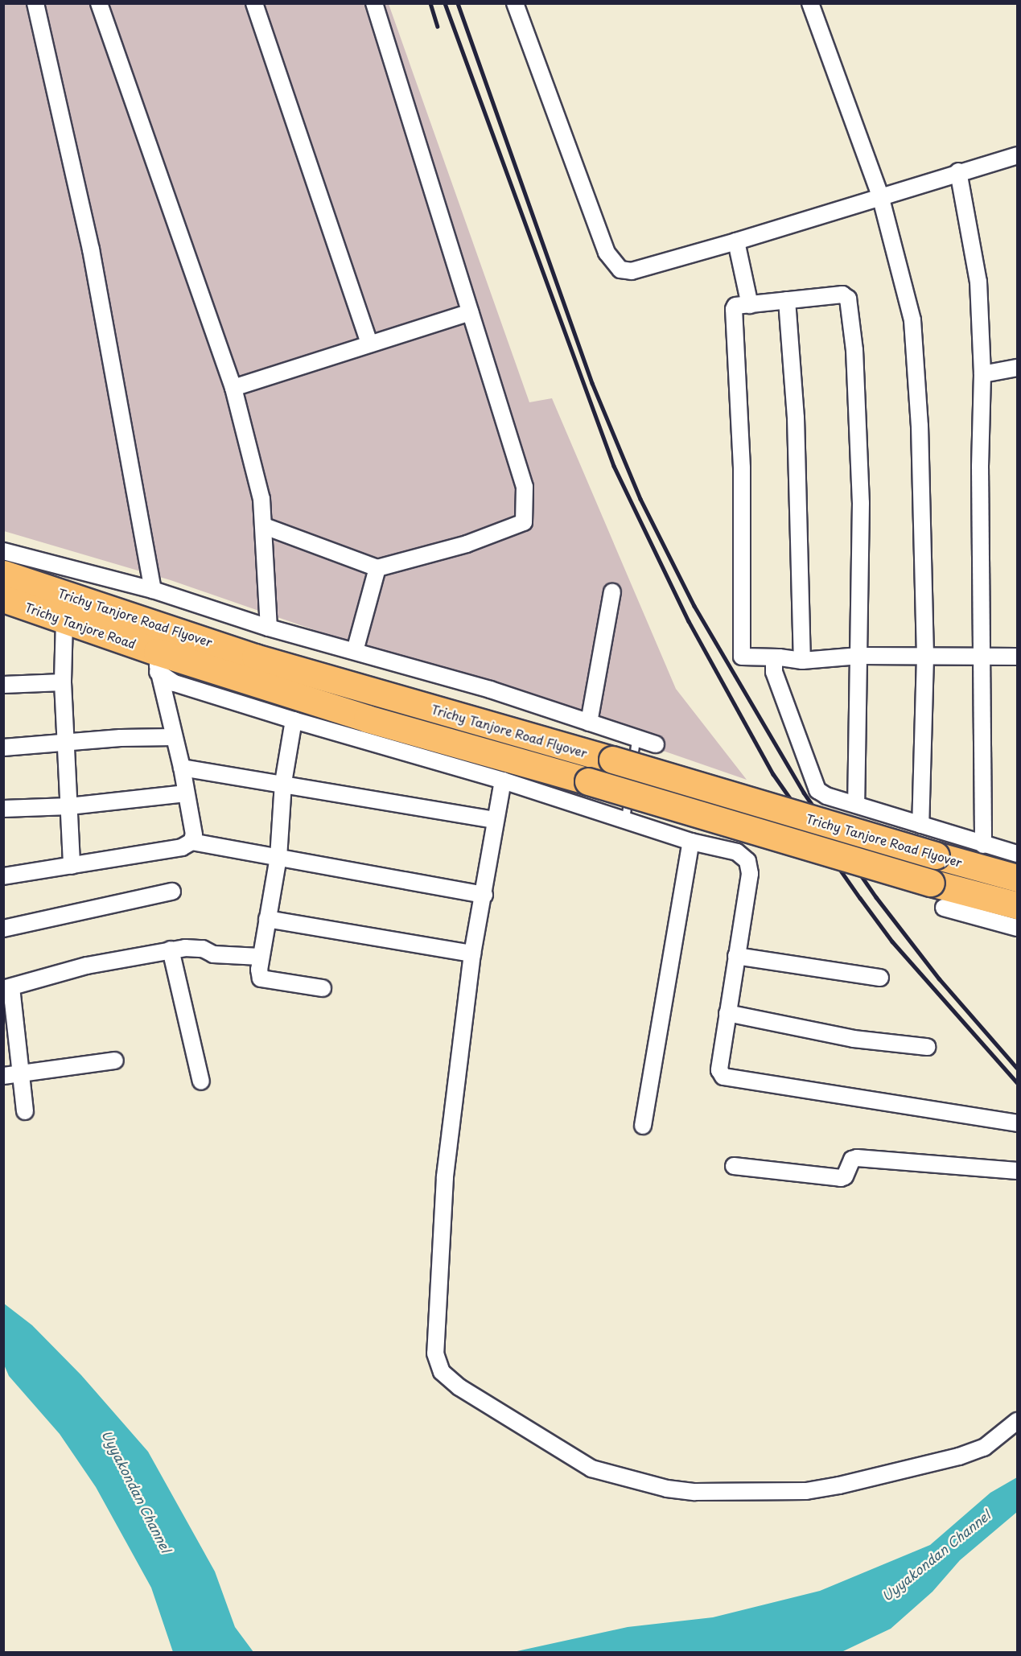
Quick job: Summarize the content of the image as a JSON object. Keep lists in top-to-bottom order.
{
  "streets": {
    "highway": ["Trichy Tanjore Road Flyover", "Trichy Tanjore Road"]
  },
  "crossings": [
    ["Trichy Tanjore Road Flyover", "Trichy Tanjore Road"]
  ],
  "water": ["Uyyakondan Channel"]
}
